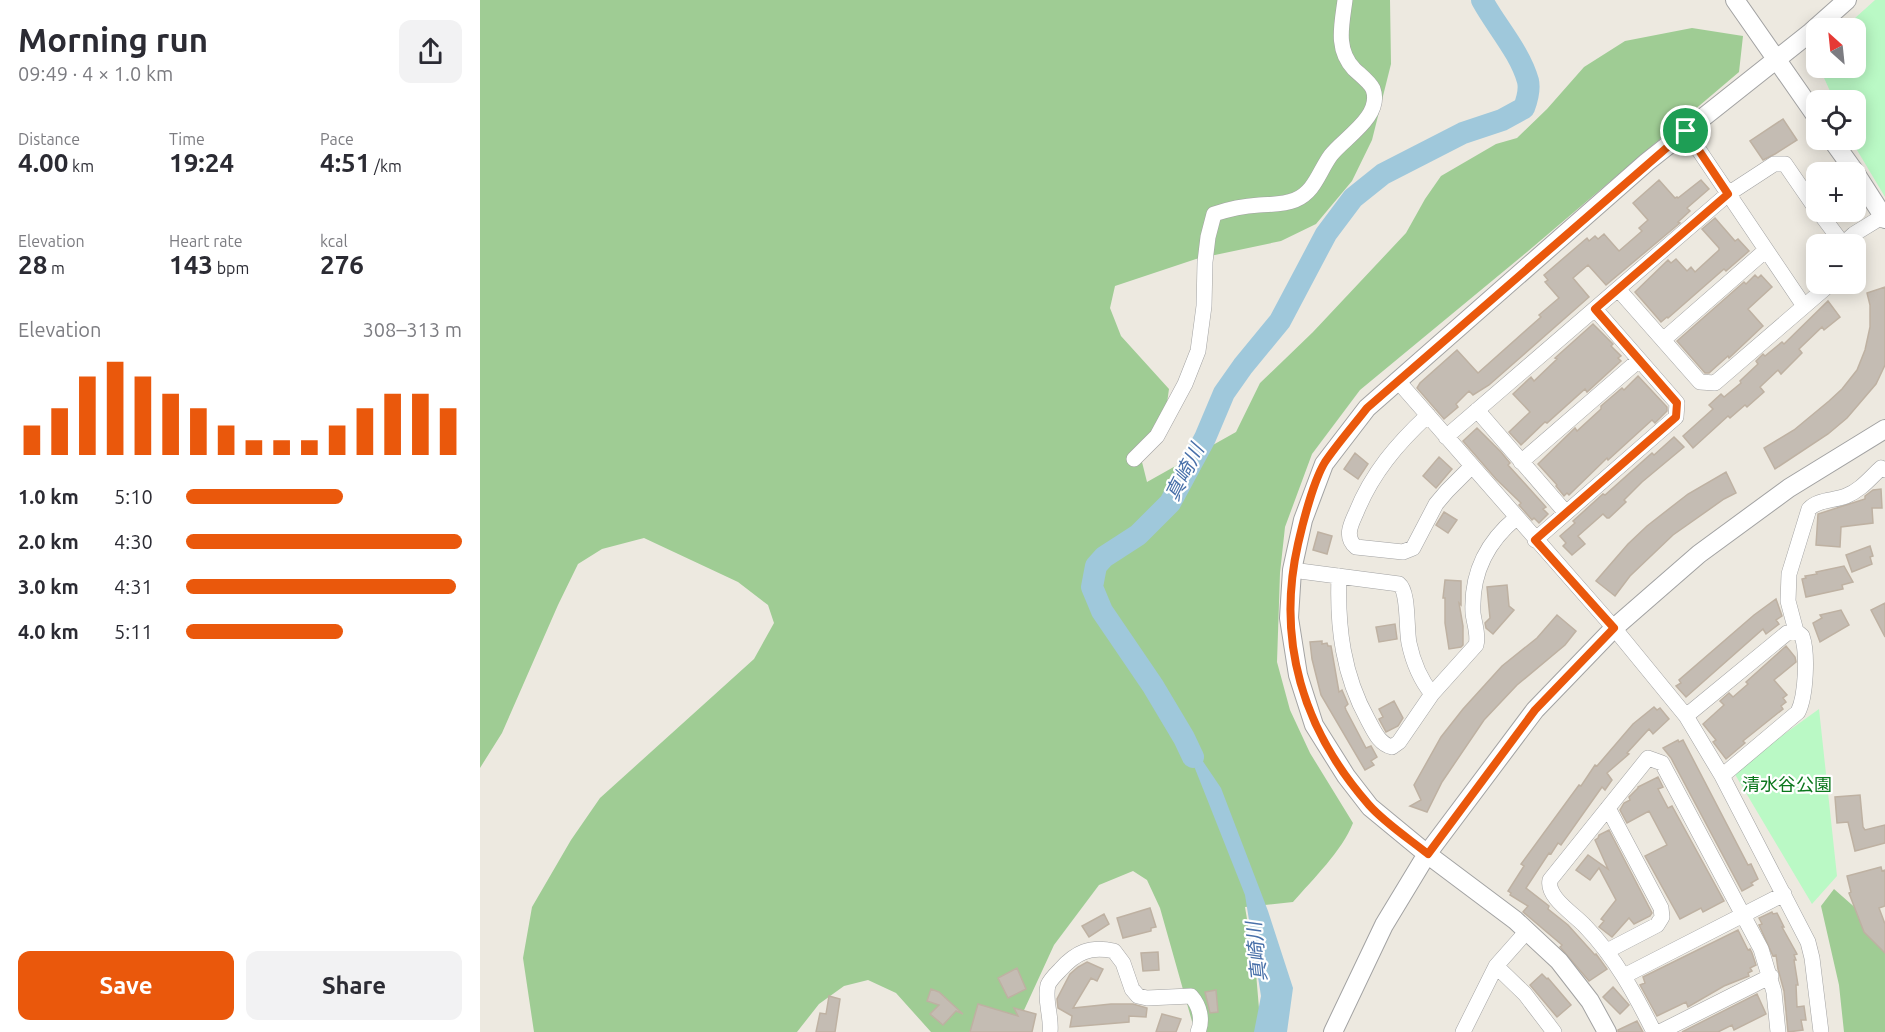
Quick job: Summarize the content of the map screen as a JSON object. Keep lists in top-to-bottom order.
{
  "water": ["真崎川"],
  "parks": ["清水谷公園"],
  "north": "top left",
  "page": {
    "heading": ["Morning run", "09:49 · 4 × 1.0 km"],
    "map_buttons": ["+", "−"],
    "stats": [
      ["Distance", "4.00 km"],
      ["Time", "19:24"],
      ["Pace", "4:51 /km"],
      ["Elevation", "28 m"],
      ["Heart rate", "143 bpm"],
      ["kcal", "276"]
    ],
    "chart": ["Elevation", "308–313 m"],
    "list": [
      {
        "name": "1.0 km",
        "note": "5:10"
      },
      {
        "name": "2.0 km",
        "note": "4:30"
      },
      {
        "name": "3.0 km",
        "note": "4:31"
      },
      {
        "name": "4.0 km",
        "note": "5:11"
      }
    ],
    "buttons": ["Save", "Share"]
  }
}
